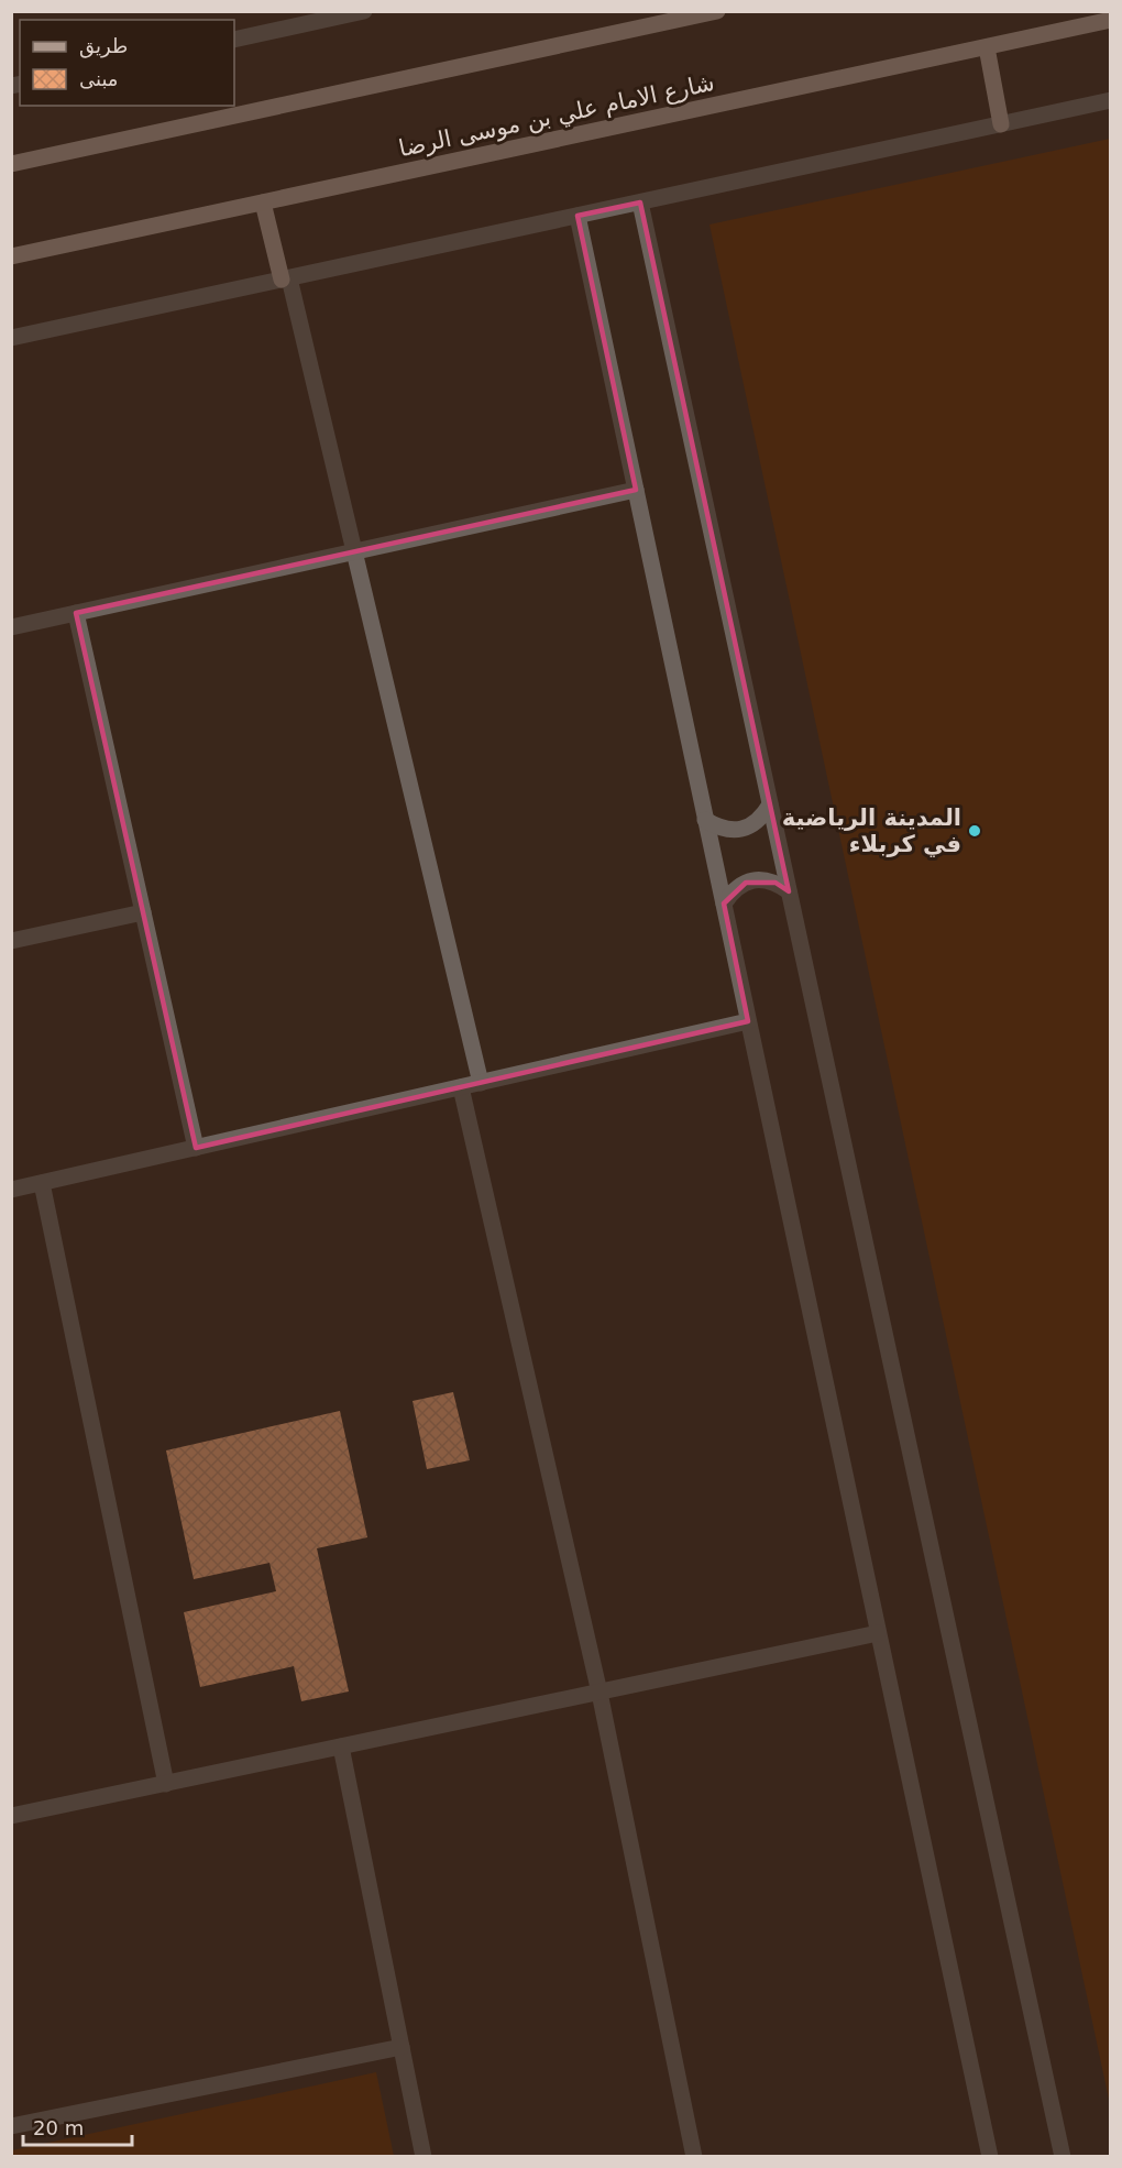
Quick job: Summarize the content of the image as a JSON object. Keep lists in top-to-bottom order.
{
  "streets": {
    "main road": ["شارع الامام علي بن موسى الرضا"]
  },
  "places": ["المدينة الرياضية في كربلاء"],
  "legend": ["طريق", "مبنى"],
  "scale_bar": "20 m"
}
